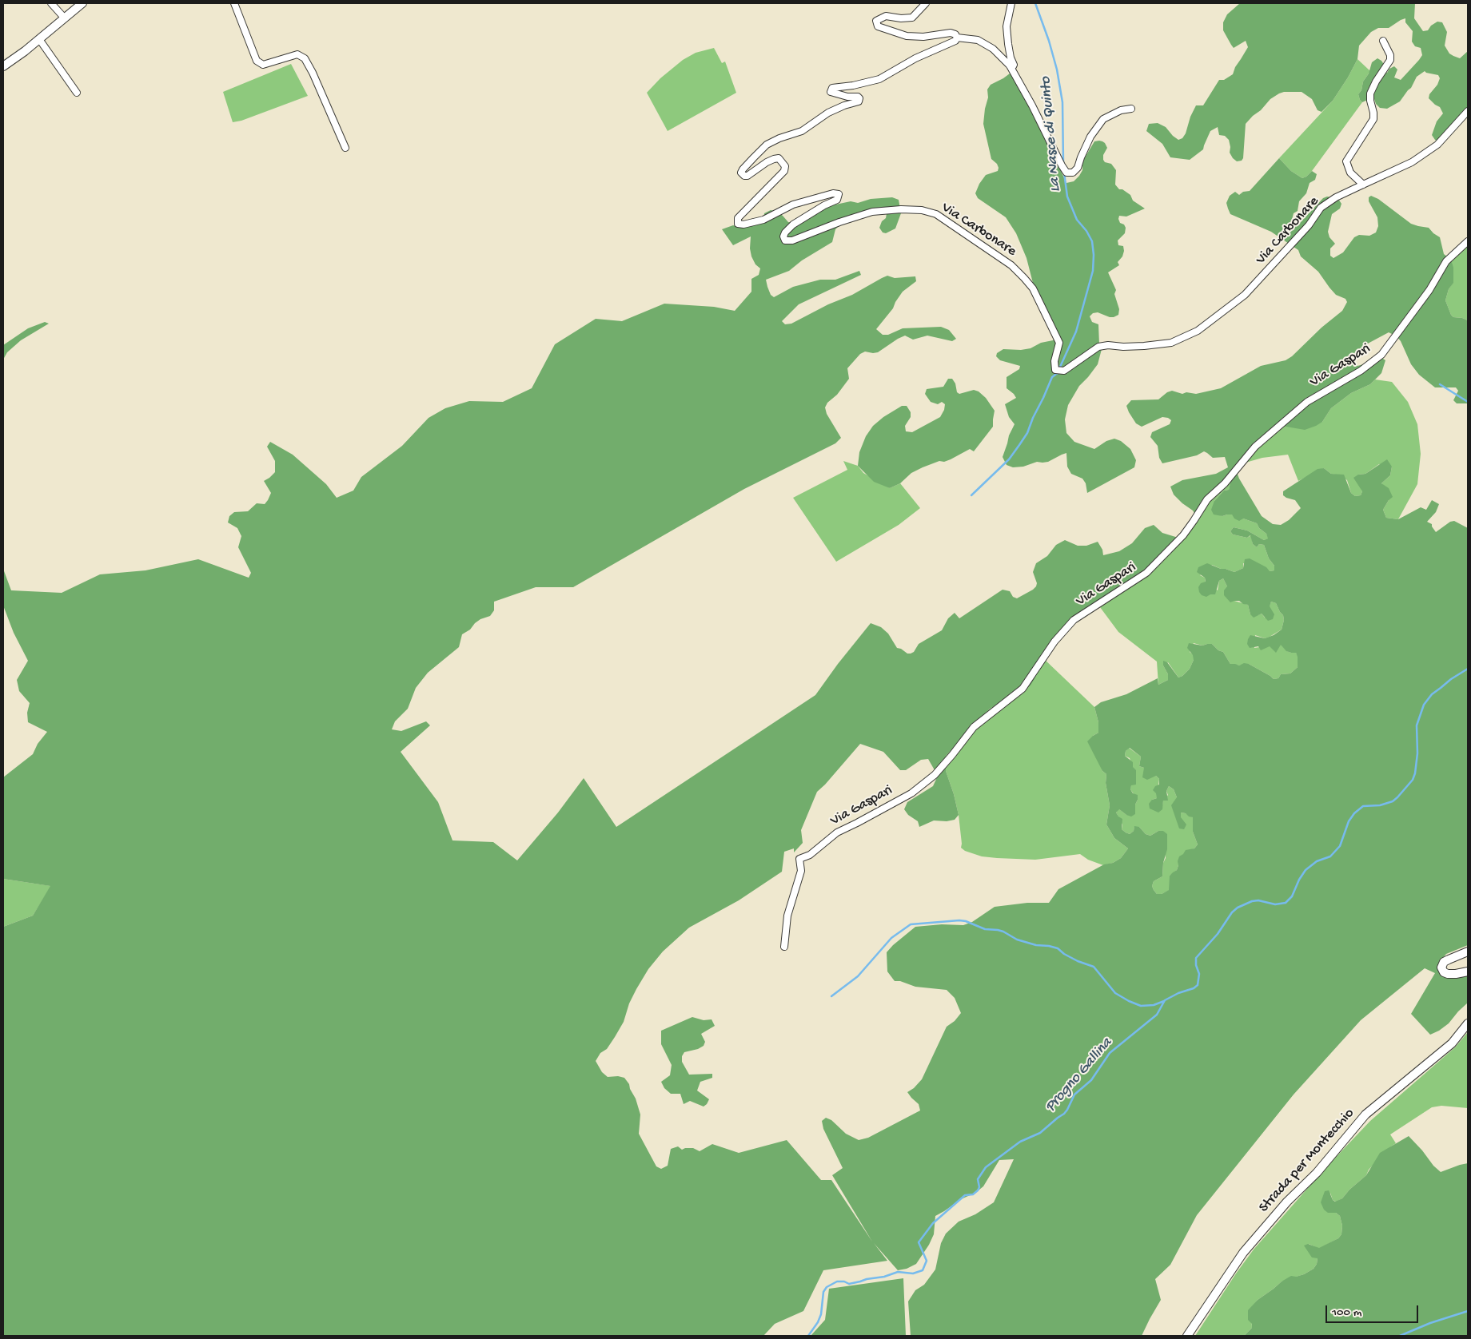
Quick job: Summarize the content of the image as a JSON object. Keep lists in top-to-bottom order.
{
  "streets": {
    "street": ["Via Carbonare", "Via Gaspari", "Strada per Montecchio"]
  },
  "water": ["La Nasce di Quinto", "Progno Gallina"],
  "scale_bar": "100 m"
}
